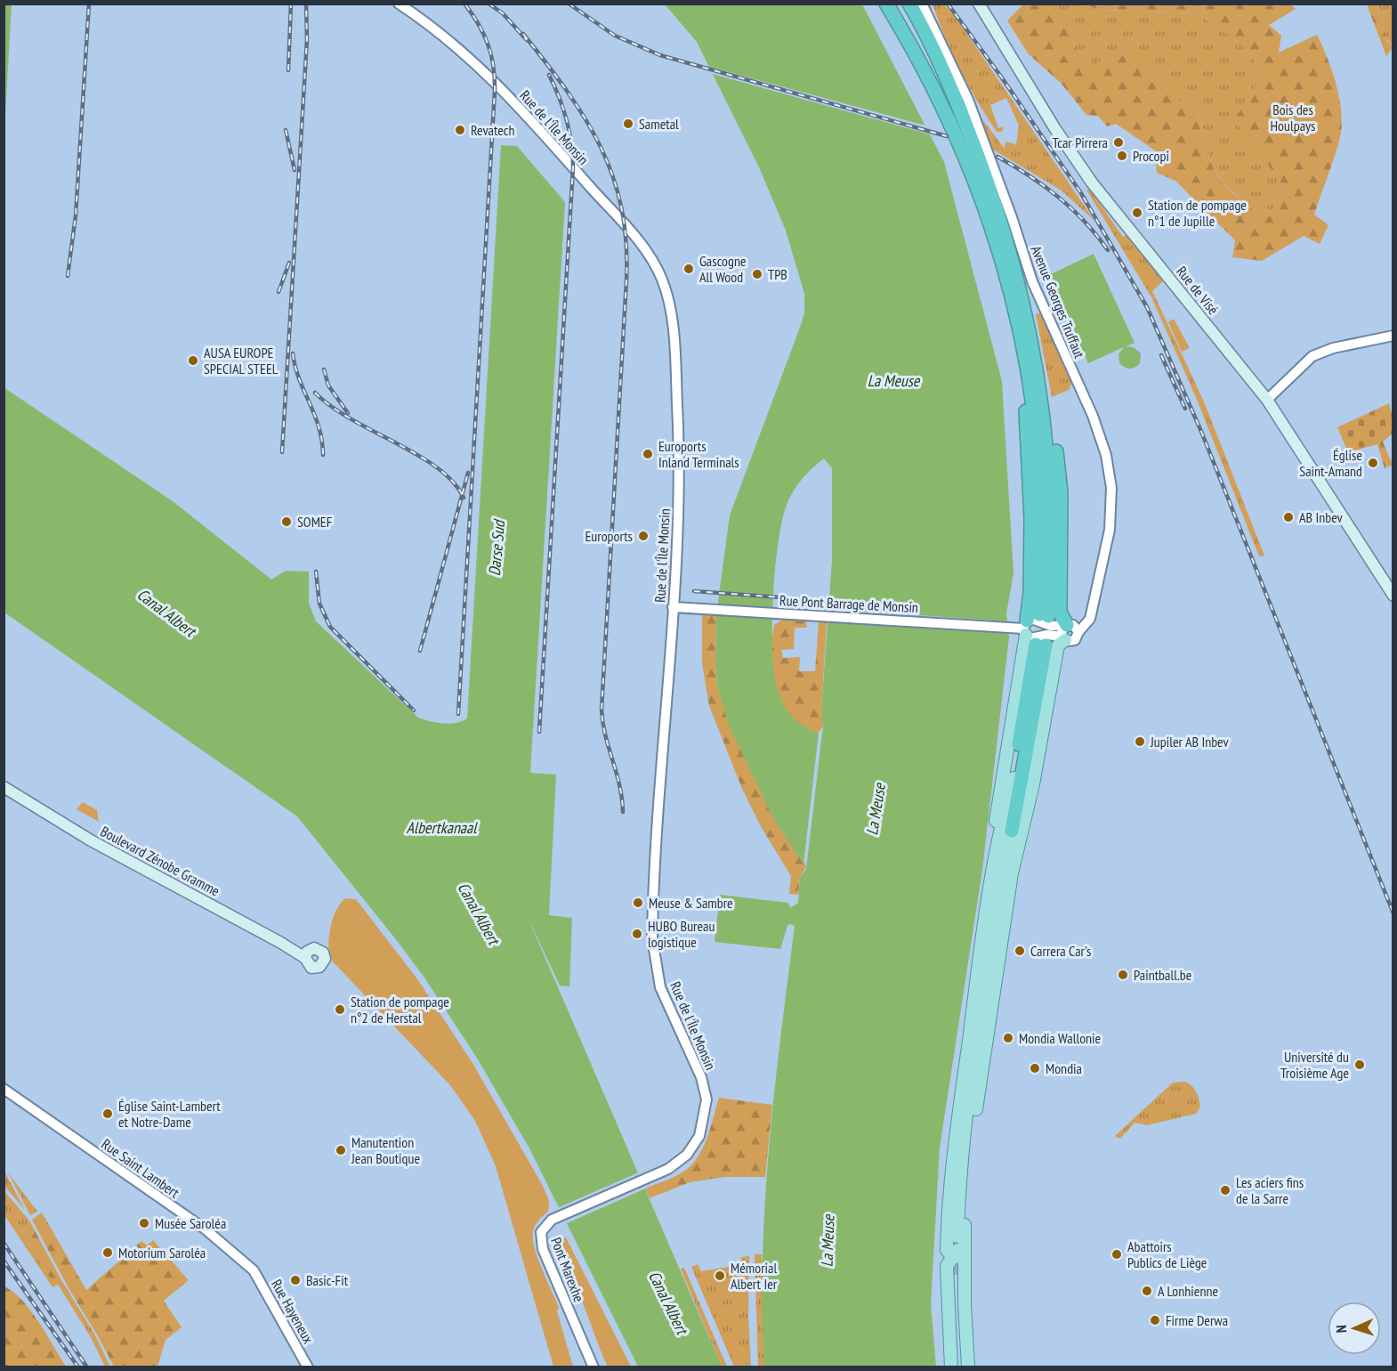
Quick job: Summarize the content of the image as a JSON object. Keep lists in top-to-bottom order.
{
  "streets": {
    "main road": ["Rue de Visé", "Boulevard Zénobe Gramme"],
    "street": [
      "Rue de l'Île Monsin",
      "Avenue Georges Truffaut",
      "Rue Pont Barrage de Monsin",
      "Rue Saint Lambert",
      "Pont Marexhe",
      "Rue Hayeneux"
    ]
  },
  "crossings": [
    ["Rue de l'Île Monsin", "Rue Pont Barrage de Monsin"],
    ["Rue de l'Île Monsin", "Pont Marexhe"],
    ["Avenue Georges Truffaut", "Rue Pont Barrage de Monsin"],
    ["Rue Saint Lambert", "Rue Hayeneux"]
  ],
  "water": [
    "La Meuse",
    "Darse Sud",
    "Canal Albert",
    "Albertkanaal"
  ],
  "parks": ["Bois des Houlpays"],
  "places": [
    "Sametal",
    "Revatech",
    "Tcar Pirrera",
    "Procopi",
    "Station de pompage n°1 de Jupille",
    "Gascogne All Wood",
    "TPB",
    "AUSA EUROPE SPECIAL STEEL",
    "Euroports Inland Terminals",
    "Église Saint-Amand",
    "AB Inbev",
    "SOMEF",
    "Euroports",
    "Jupiler AB Inbev",
    "Meuse & Sambre",
    "HUBO Bureau logistique",
    "Carrera Car's",
    "Paintball.be",
    "Station de pompage n°2 de Herstal",
    "Mondia Wallonie",
    "Université du Troisième Age",
    "Mondia",
    "Église Saint-Lambert et Notre-Dame",
    "Manutention Jean Boutique",
    "Les aciers fins de la Sarre",
    "Musée Saroléa",
    "Motorium Saroléa",
    "Abattoirs Publics de Liège",
    "Mémorial Albert Ier",
    "Basic-Fit",
    "A Lonhienne",
    "Firme Derwa"
  ],
  "north": "left"
}
